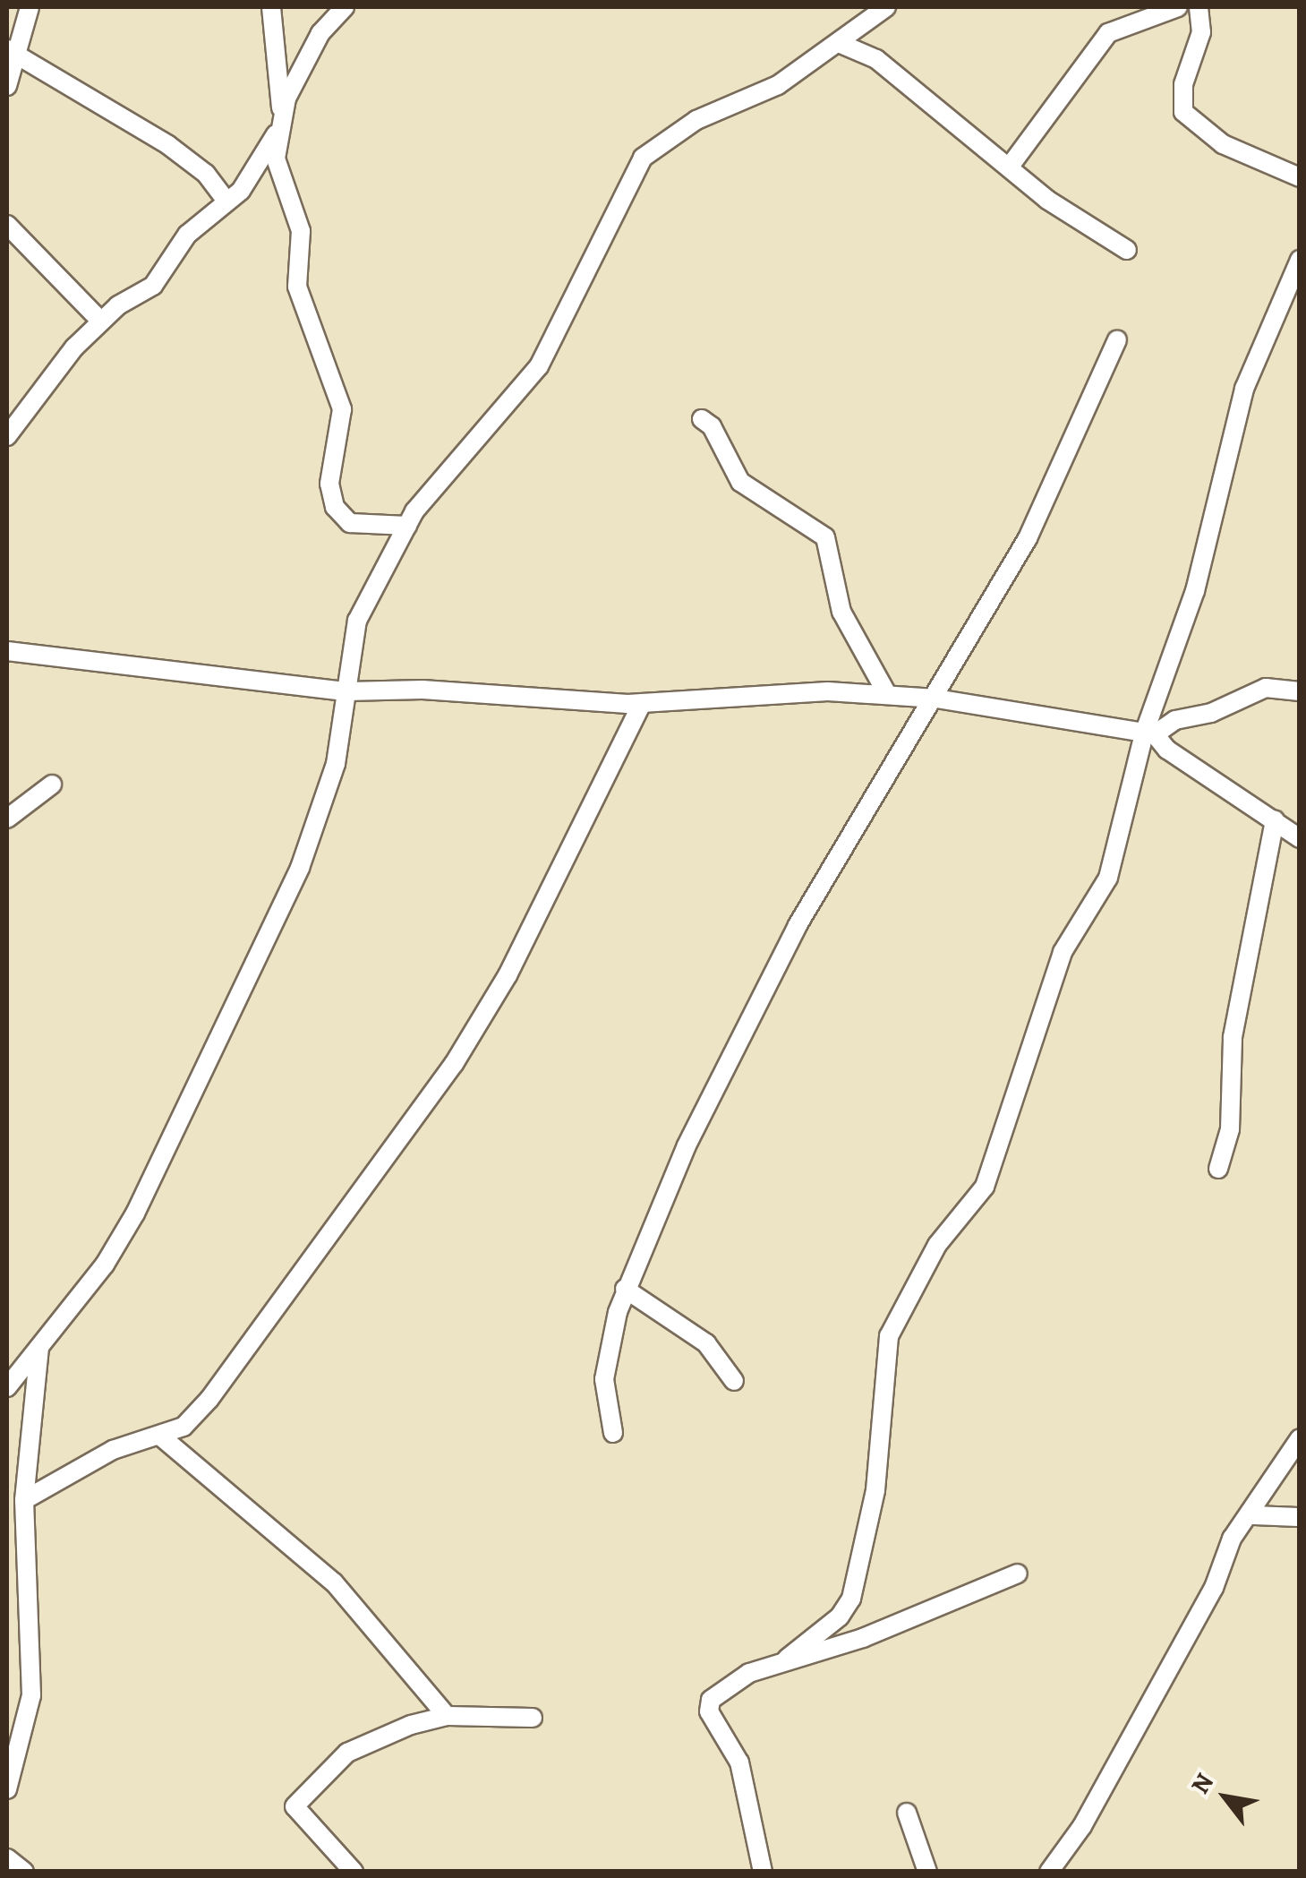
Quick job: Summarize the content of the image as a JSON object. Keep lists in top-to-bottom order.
{
  "north": "top left"
}
